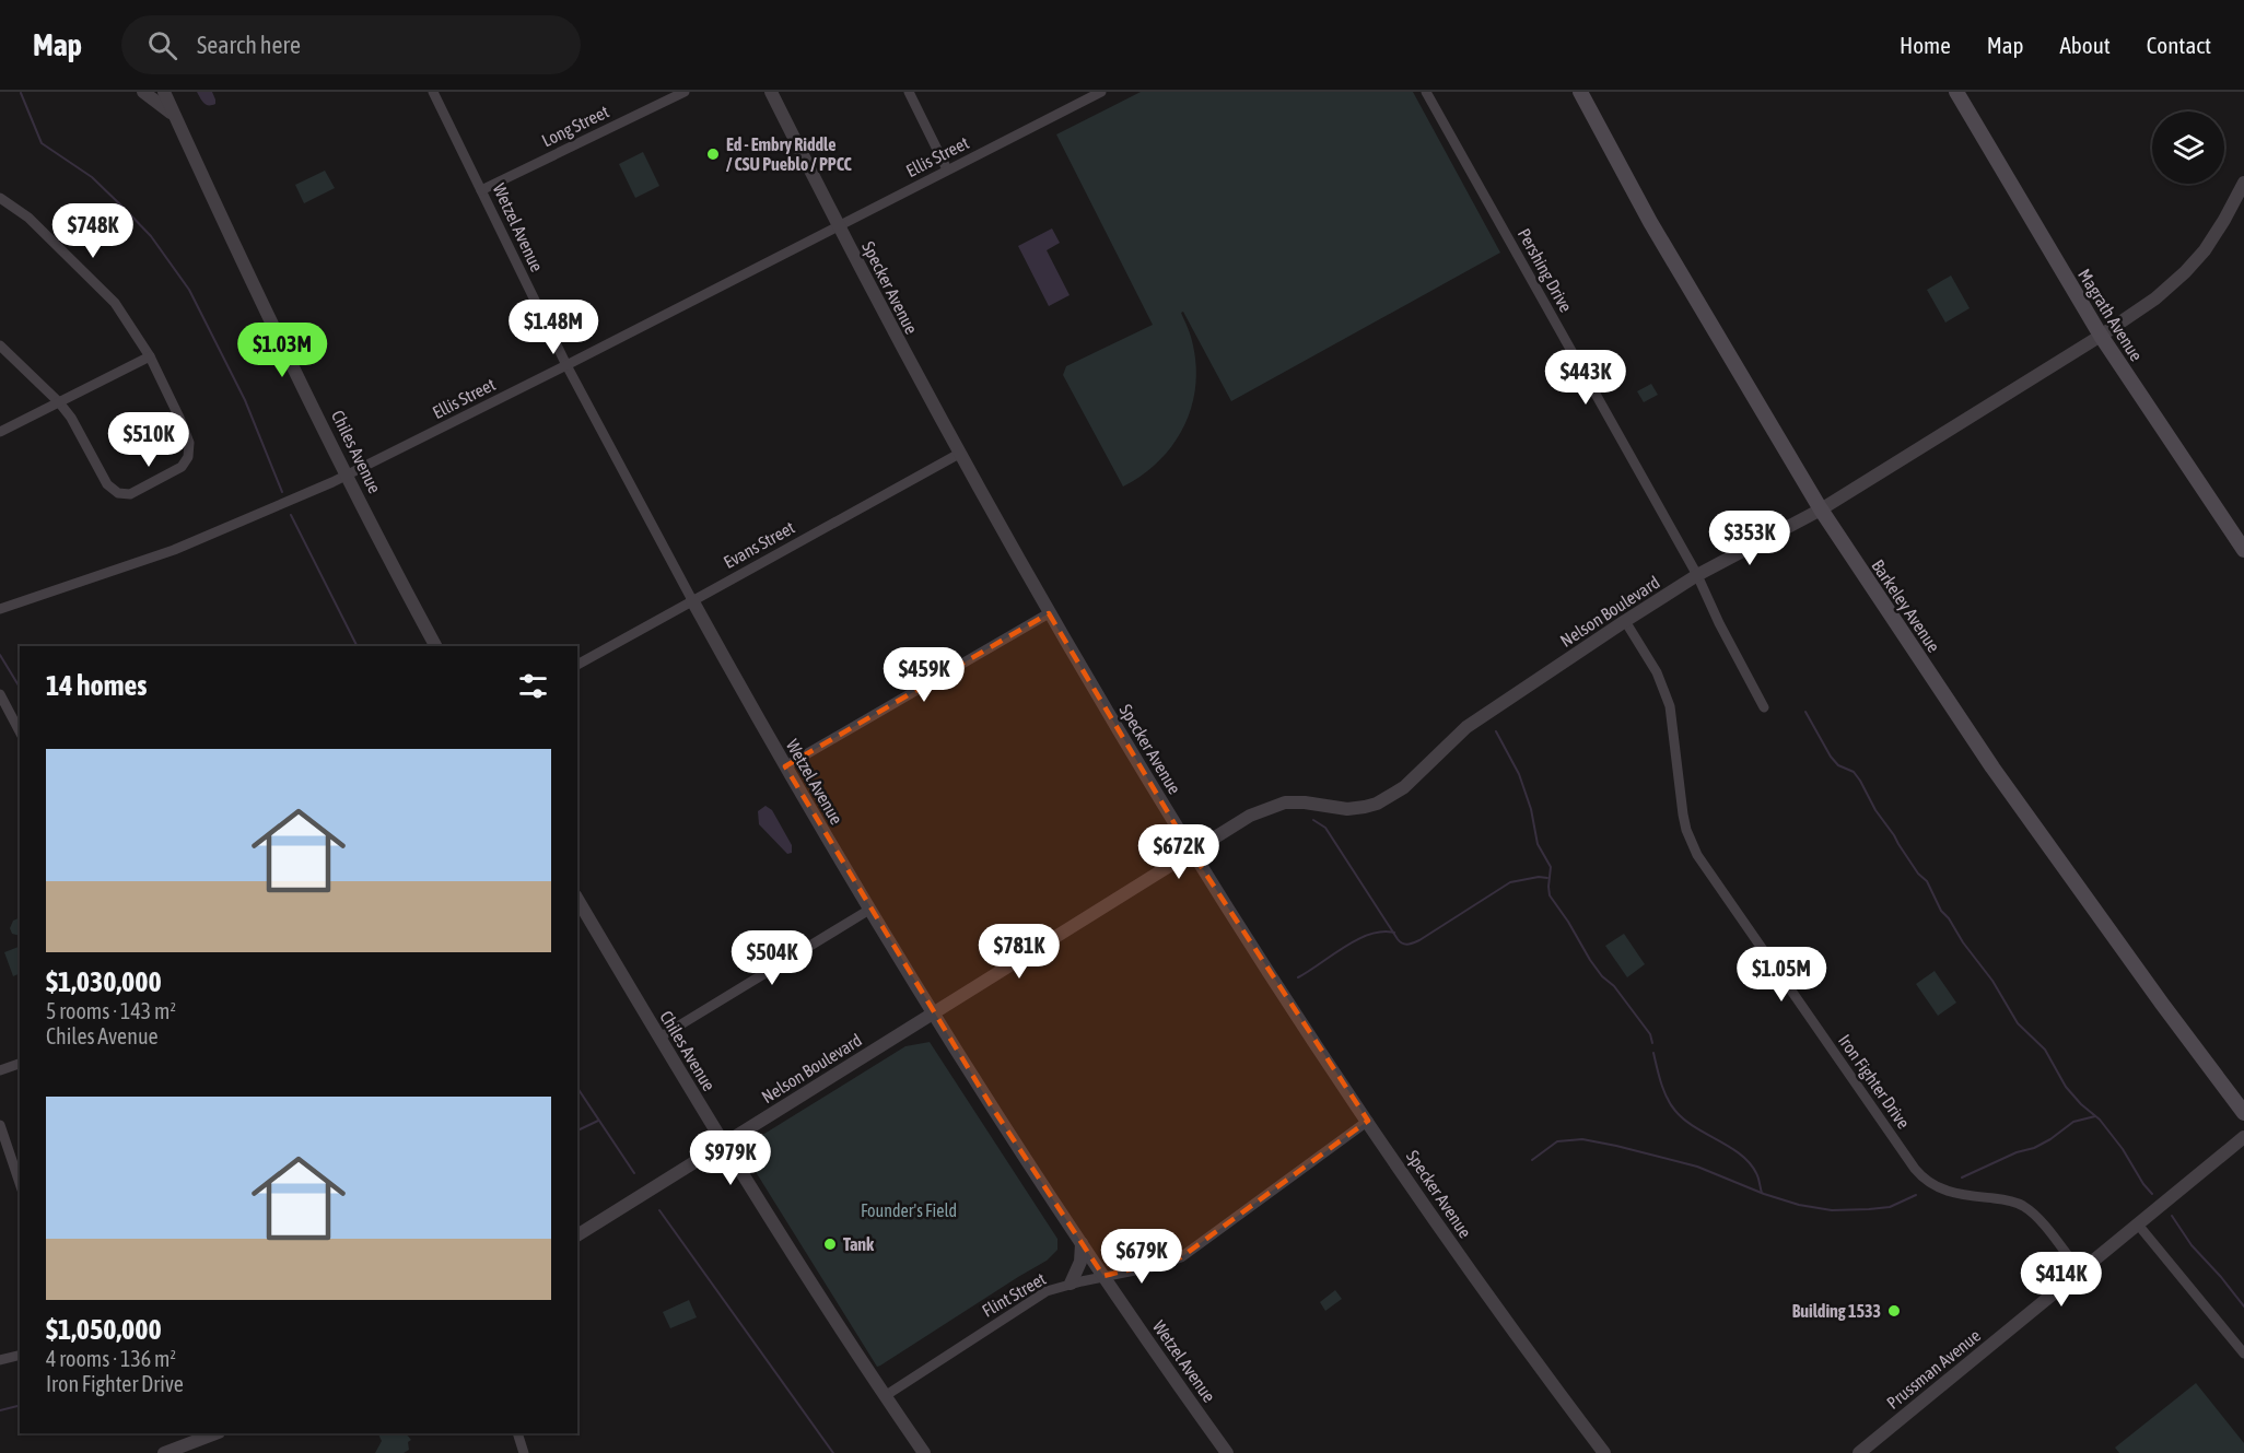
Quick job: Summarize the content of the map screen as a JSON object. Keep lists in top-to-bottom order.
{
  "streets": {
    "main road": ["Magrath Avenue", "Barkeley Avenue"],
    "street": [
      "Long Street",
      "Ellis Street",
      "Wetzel Avenue",
      "Pershing Drive",
      "Specker Avenue",
      "Chiles Avenue",
      "Evans Street",
      "Nelson Boulevard",
      "Iron Fighter Drive",
      "Flint Street",
      "Prussman Avenue"
    ]
  },
  "crossings": [
    ["Long Street", "Wetzel Avenue"],
    ["Ellis Street", "Wetzel Avenue"],
    ["Ellis Street", "Specker Avenue"],
    ["Ellis Street", "Chiles Avenue"],
    ["Wetzel Avenue", "Evans Street"],
    ["Wetzel Avenue", "Nelson Boulevard"],
    ["Wetzel Avenue", "Flint Street"],
    ["Pershing Drive", "Nelson Boulevard"],
    ["Specker Avenue", "Evans Street"],
    ["Specker Avenue", "Nelson Boulevard"],
    ["Specker Avenue", "Flint Street"],
    ["Magrath Avenue", "Nelson Boulevard"],
    ["Chiles Avenue", "Nelson Boulevard"],
    ["Chiles Avenue", "Flint Street"],
    ["Barkeley Avenue", "Nelson Boulevard"],
    ["Nelson Boulevard", "Iron Fighter Drive"],
    ["Iron Fighter Drive", "Prussman Avenue"]
  ],
  "parks": ["Founder's Field"],
  "places": ["Ed - Embry Riddle / CSU Pueblo / PPCC", "Tank", "Building 1533"],
  "page": {
    "header": "Map",
    "search": "Search here",
    "nav": [
      "Home",
      "Map",
      "About",
      "Contact"
    ],
    "price": [
      "$748K",
      "$1.48M",
      "$1.03M",
      "$443K",
      "$510K",
      "$353K",
      "$459K",
      "$672K",
      "$781K",
      "$504K",
      "$1.05M",
      "$979K",
      "$679K",
      "$414K"
    ],
    "heading": "14 homes",
    "list": [
      {
        "name": "$1,030,000",
        "note": "5 rooms · 143 m² · Chiles Avenue"
      },
      {
        "name": "$1,050,000",
        "note": "4 rooms · 136 m² · Iron Fighter Drive"
      }
    ]
  }
}
